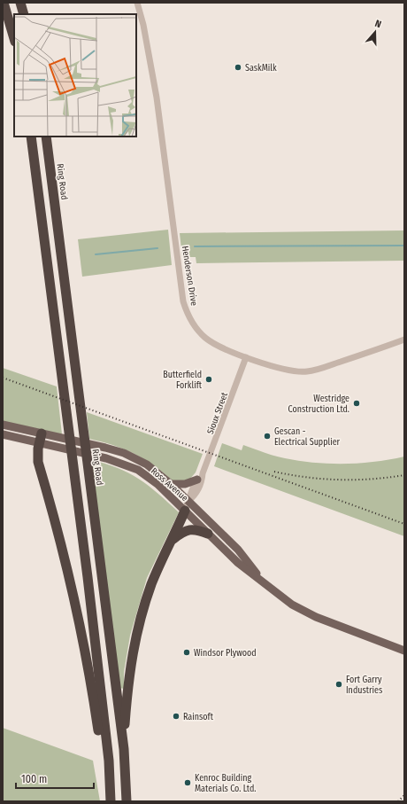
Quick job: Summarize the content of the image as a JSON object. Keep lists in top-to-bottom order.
{
  "streets": {
    "highway": ["Ring Road"],
    "main road": ["Ross Avenue"],
    "street": ["Henderson Drive", "Sioux Street"]
  },
  "crossings": [
    ["Henderson Drive", "Sioux Street"],
    ["Sioux Street", "Ross Avenue"]
  ],
  "places": [
    "SaskMilk",
    "Butterfield Forklift",
    "Westridge Construction Ltd.",
    "Gescan - Electrical Supplier",
    "Windsor Plywood",
    "Fort Garry Industries",
    "Rainsoft",
    "Kenroc Building Materials Co. Ltd."
  ],
  "scale_bar": "100 m",
  "north": "top"
}
